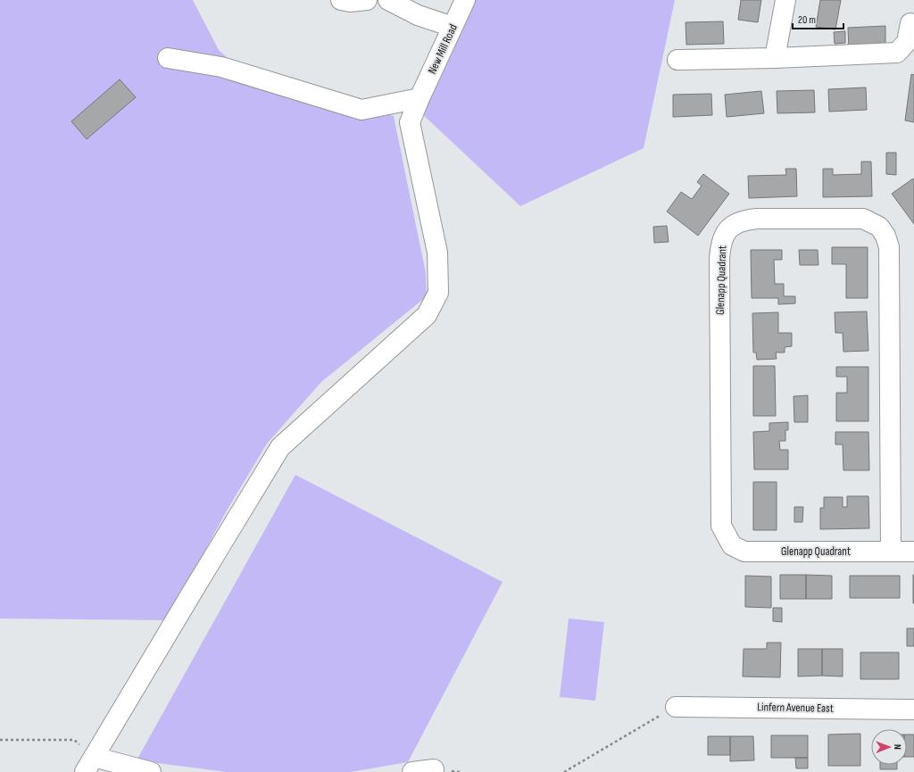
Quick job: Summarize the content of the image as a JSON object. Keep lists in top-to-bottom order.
{
  "streets": {
    "street": ["New Mill Road", "Glenapp Quadrant", "Linfern Avenue East"]
  },
  "scale_bar": "20 m",
  "north": "right"
}
